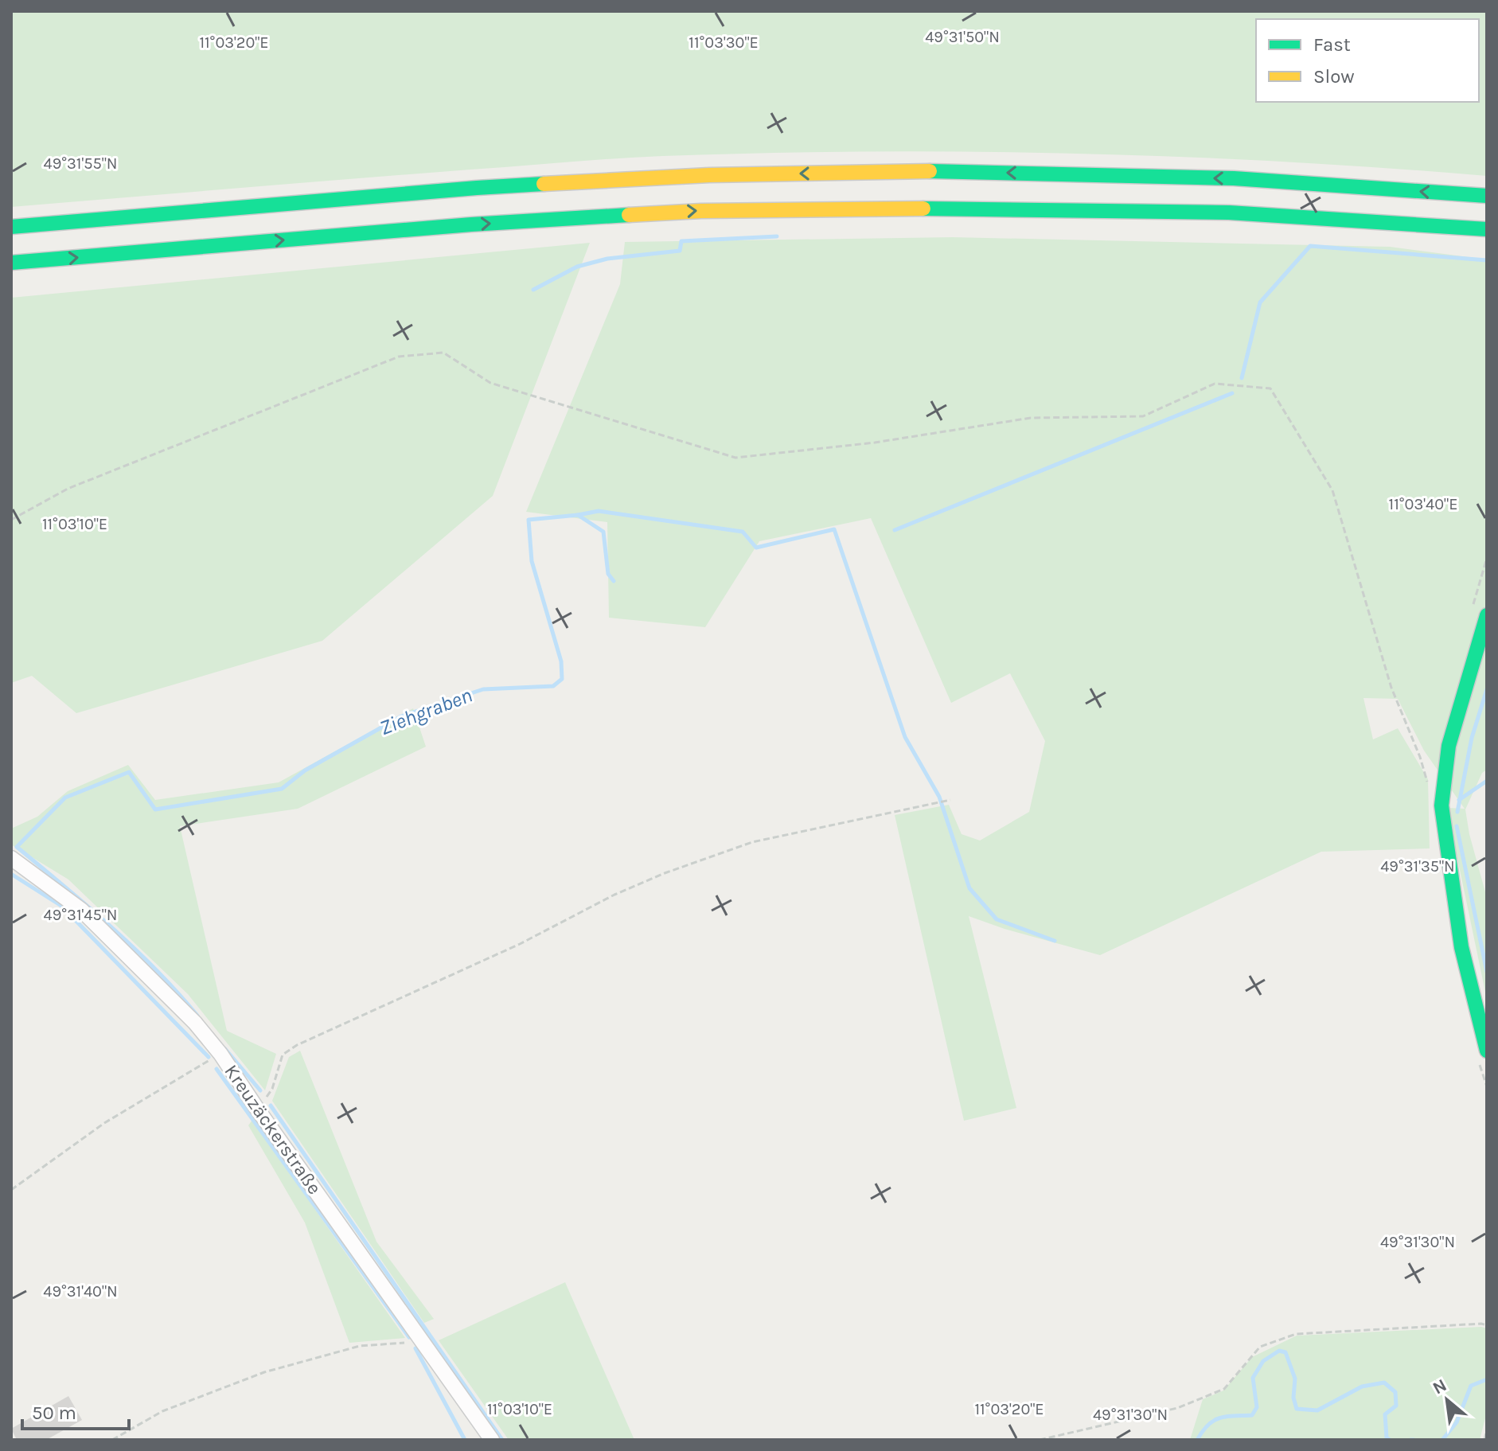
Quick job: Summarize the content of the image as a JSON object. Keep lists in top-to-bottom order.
{
  "streets": {
    "street": ["Kreuzäckerstraße"]
  },
  "water": ["Ziehgraben"],
  "legend": ["Fast", "Slow"],
  "scale_bar": "50 m",
  "north": "top left",
  "coordinates": [
    "49°31'50\"N",
    "11°03'20\"E",
    "11°03'30\"E",
    "49°31'55\"N",
    "11°03'40\"E",
    "11°03'10\"E",
    "49°31'35\"N",
    "49°31'45\"N",
    "49°31'30\"N",
    "49°31'40\"N"
  ]
}
